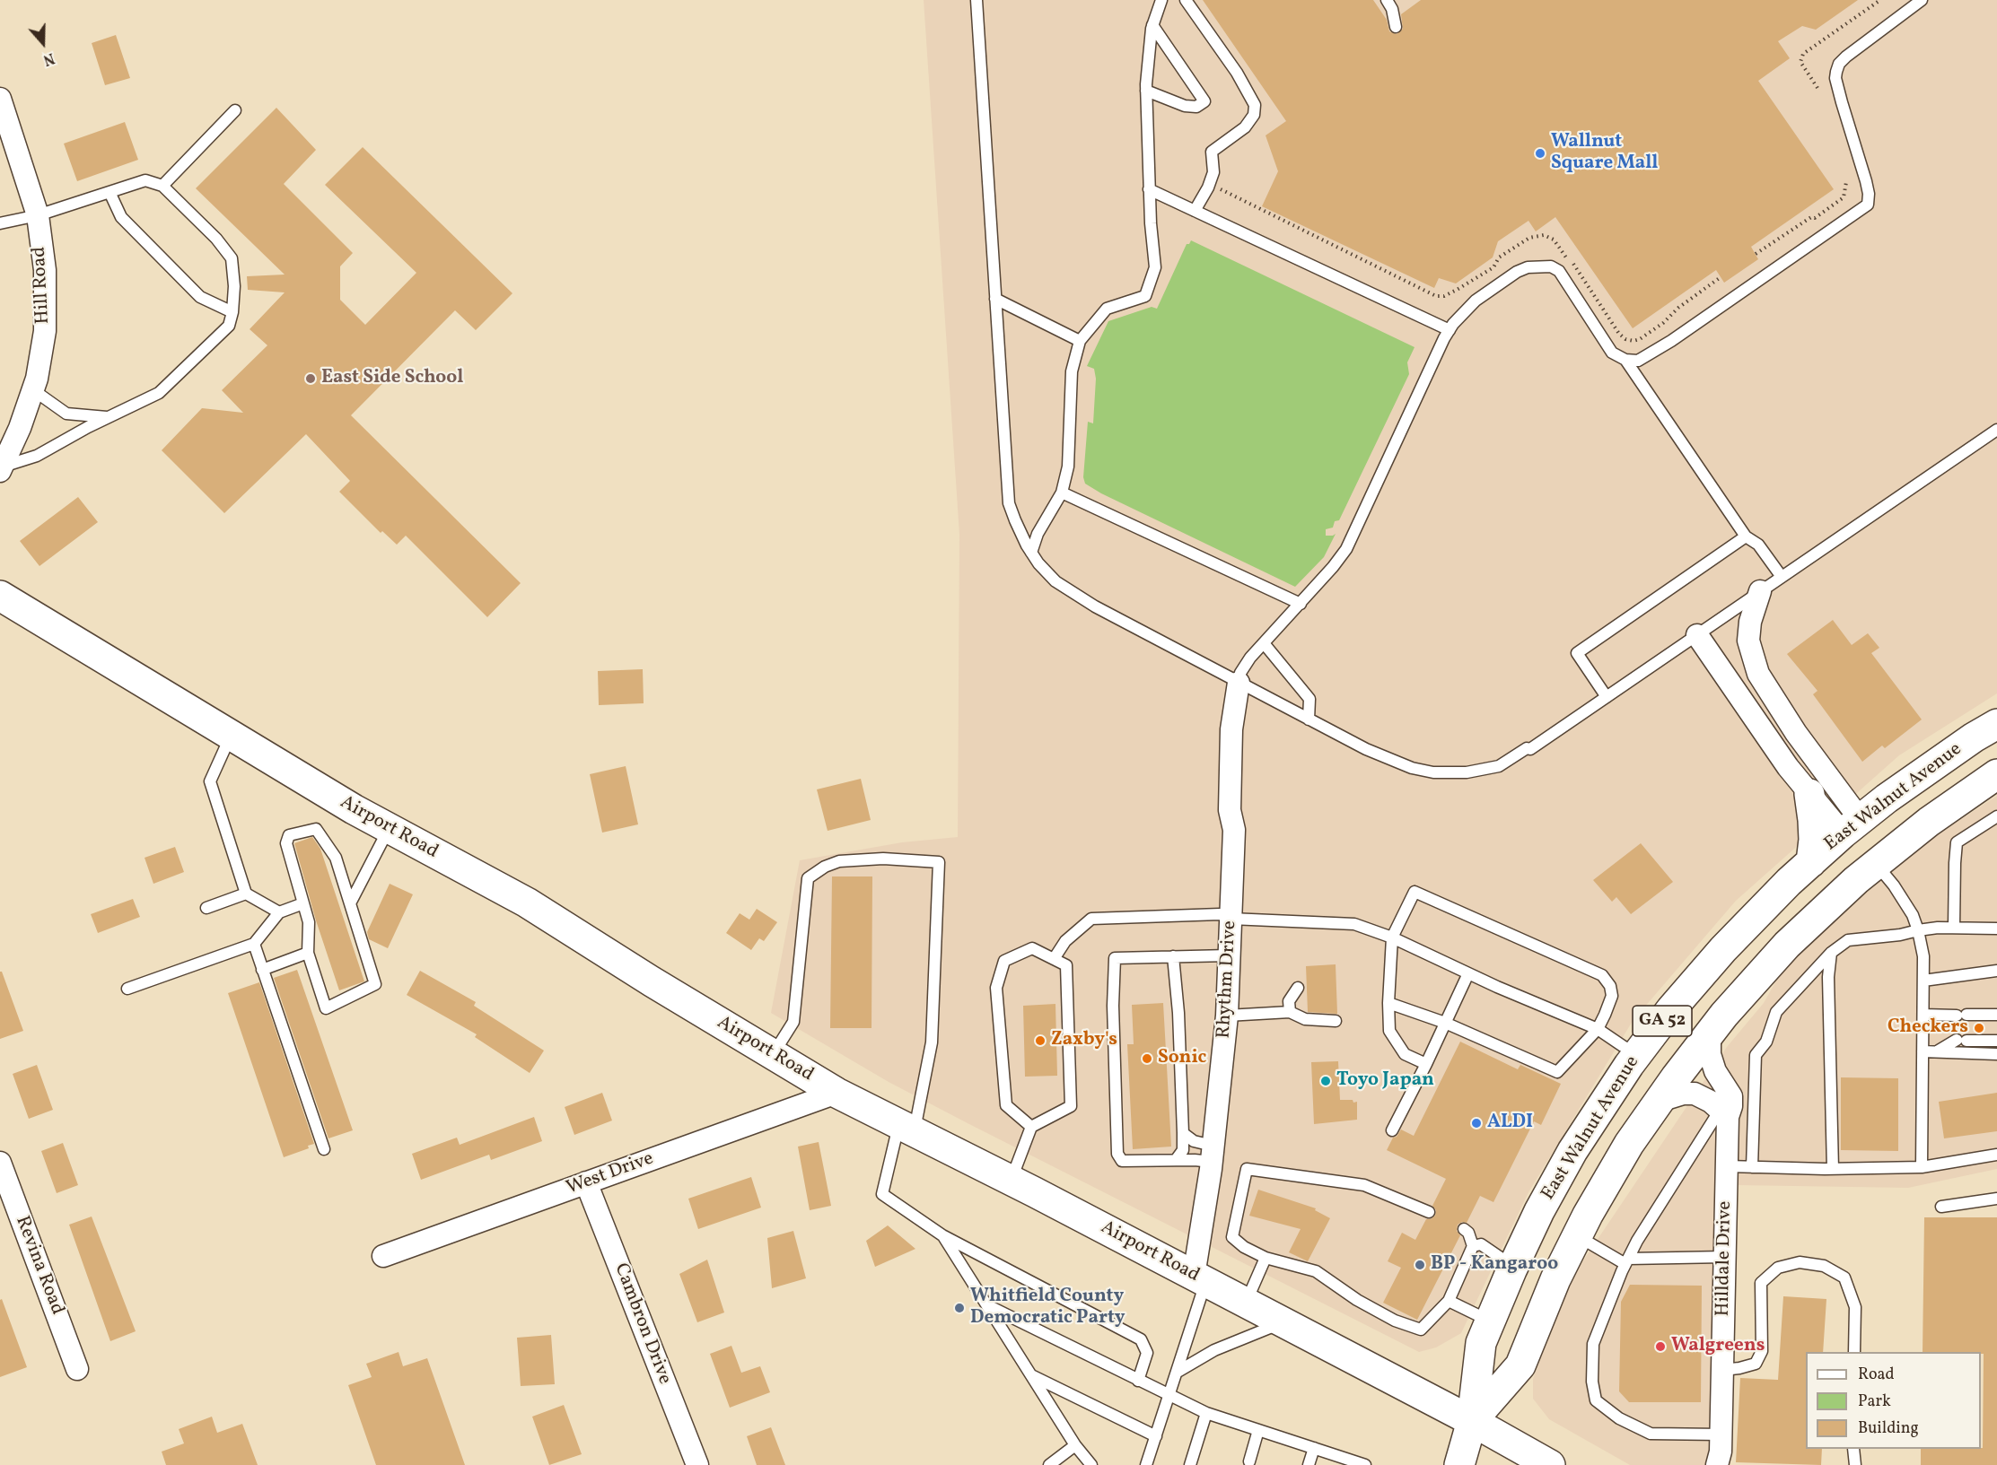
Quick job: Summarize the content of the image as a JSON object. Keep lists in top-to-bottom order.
{
  "streets": {
    "main road": ["East Walnut Avenue", "Airport Road", "GA 52"],
    "street": [
      "Hill Road",
      "Rhythm Drive",
      "West Drive",
      "Hilldale Drive",
      "Revina Road",
      "Cambron Drive"
    ]
  },
  "crossings": [
    ["East Walnut Avenue", "Airport Road"],
    ["East Walnut Avenue", "Hilldale Drive"],
    ["Airport Road", "Rhythm Drive"],
    ["Airport Road", "West Drive"],
    ["West Drive", "Cambron Drive"]
  ],
  "places": [
    "Wallnut Square Mall",
    "East Side School",
    "Checkers",
    "Zaxby's",
    "Sonic",
    "Toyo Japan",
    "ALDI",
    "BP - Kangaroo",
    "Whitfield County Democratic Party",
    "Walgreens"
  ],
  "legend": ["Road", "Park", "Building"],
  "north": "bottom"
}
